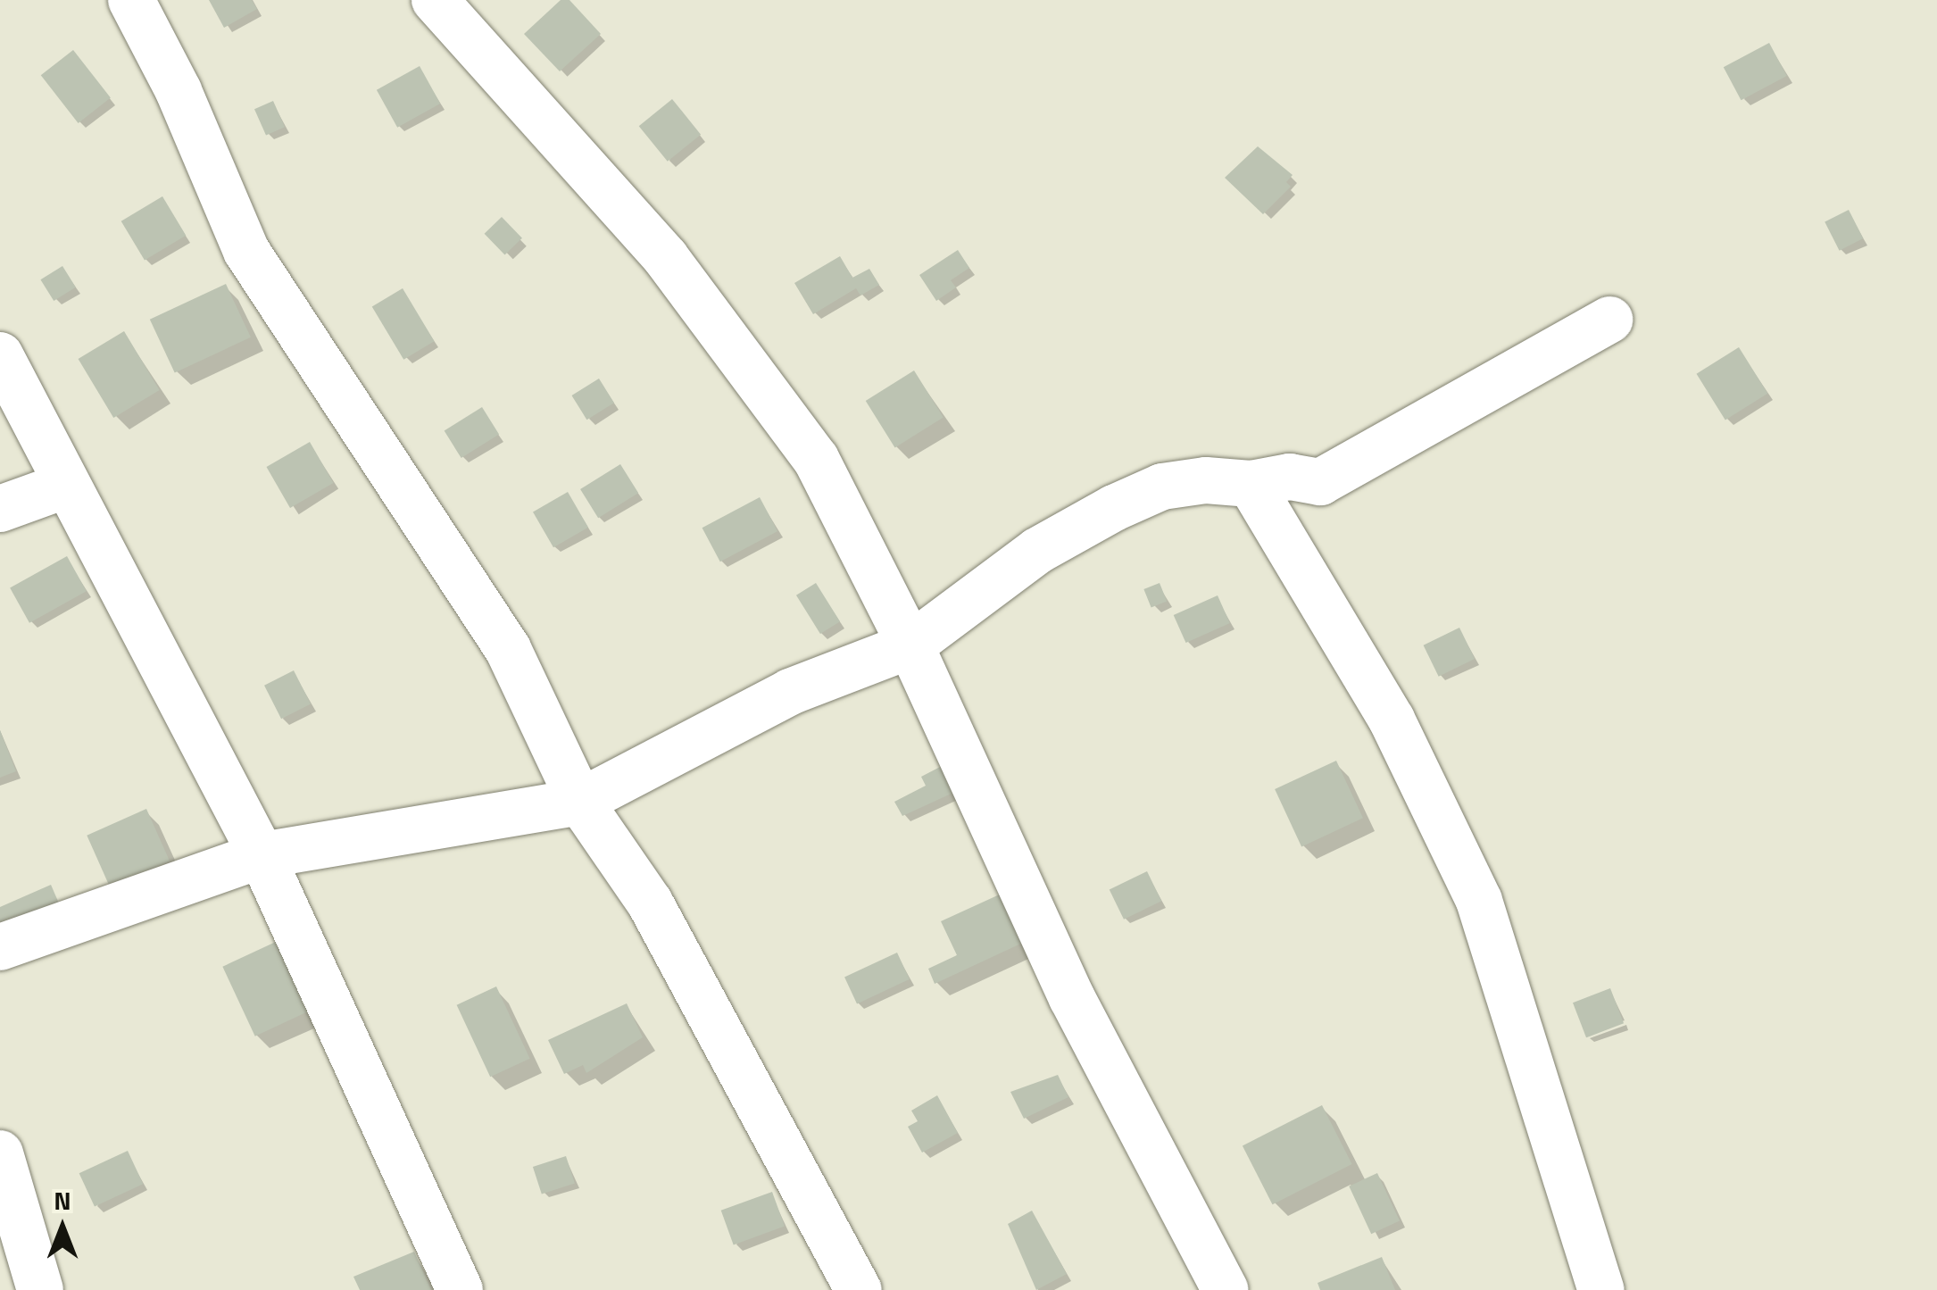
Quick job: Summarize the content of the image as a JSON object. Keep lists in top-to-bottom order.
{
  "north": "top"
}
